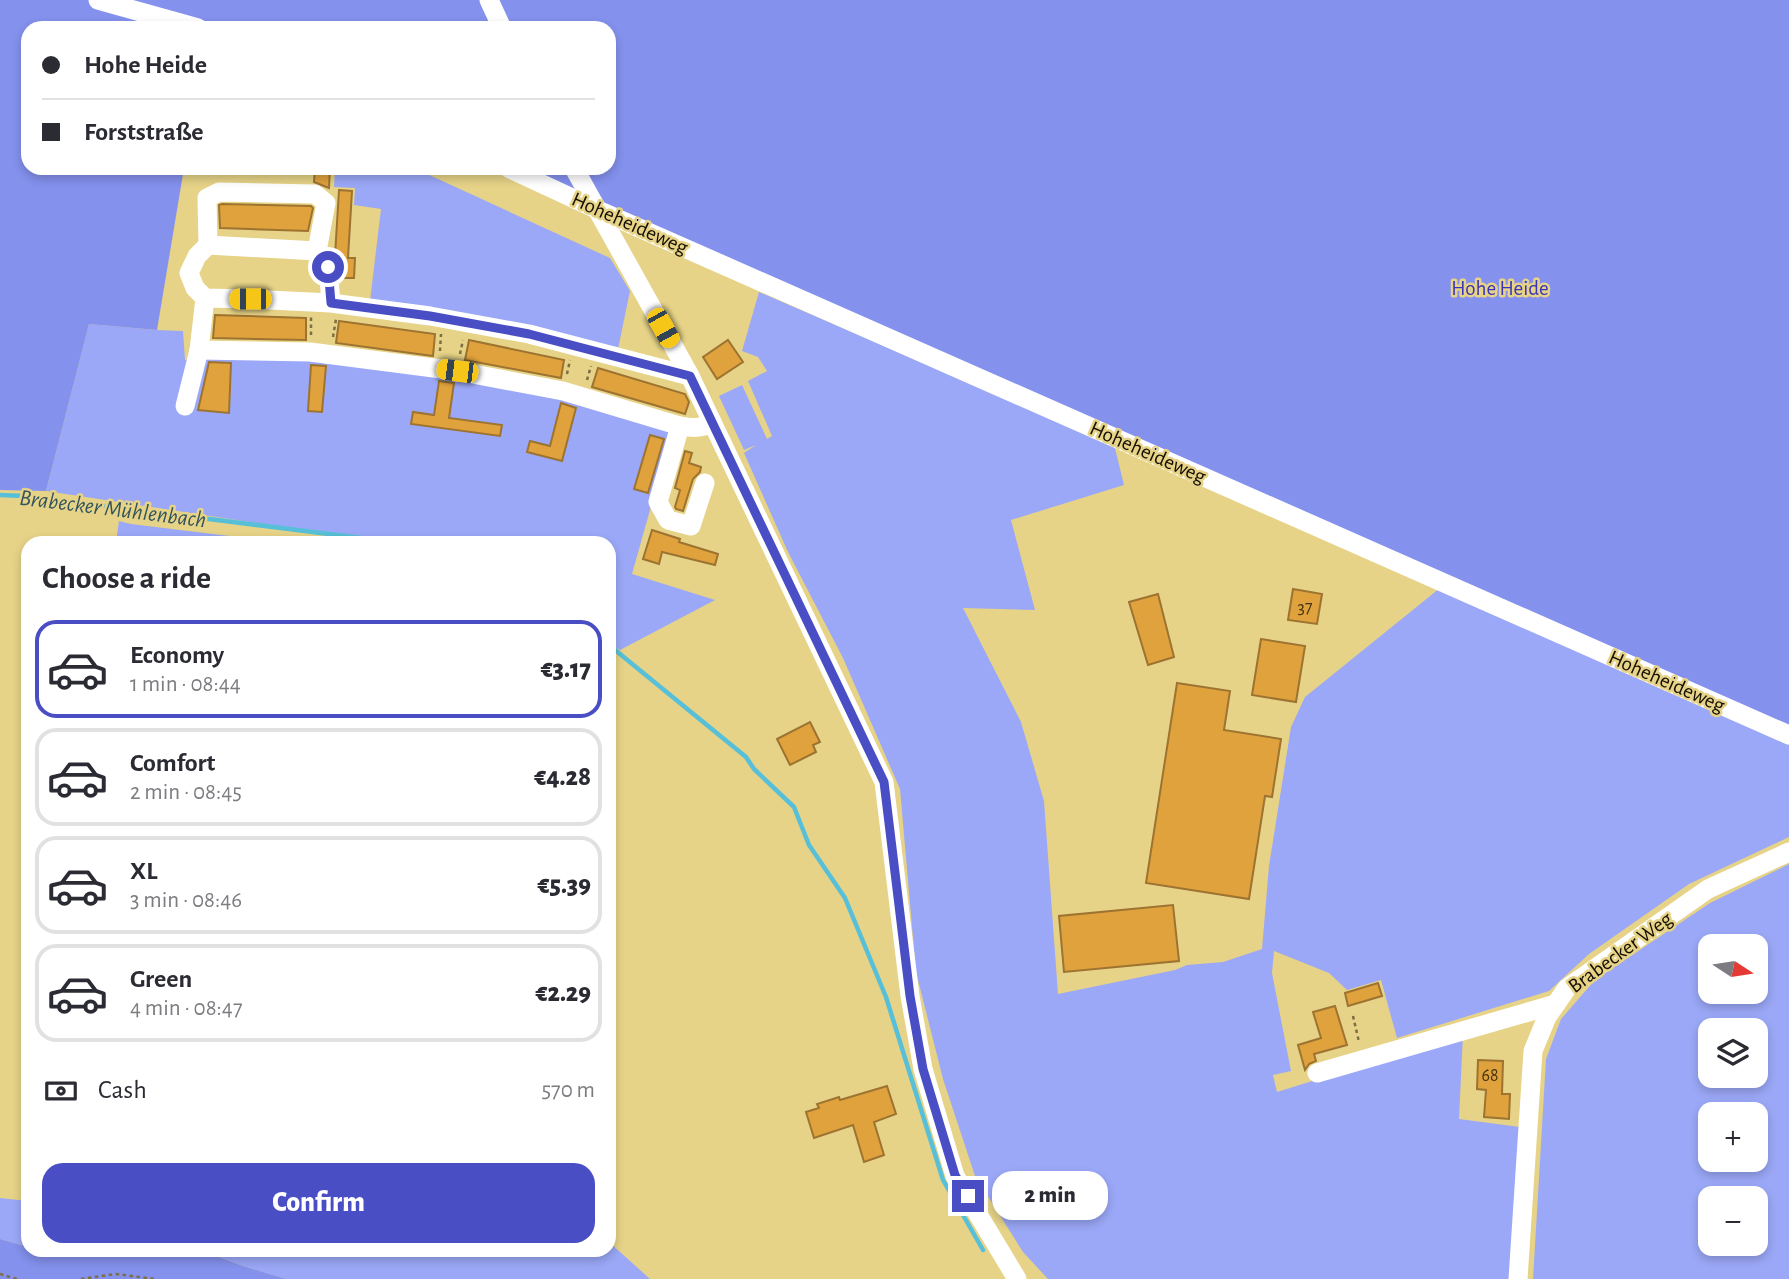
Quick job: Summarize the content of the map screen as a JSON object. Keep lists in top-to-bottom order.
{
  "streets": {
    "street": ["Hoheheideweg", "Brabecker Weg"]
  },
  "water": ["Brabecker Mühlenbach"],
  "parks": ["Hohe Heide"],
  "house_numbers": ["37", "68"],
  "north": "right",
  "page": {
    "banner": ["Hohe Heide", "Forststraße"],
    "heading": "Choose a ride",
    "list": [
      {
        "name": "Economy",
        "note": "1 min · 08:44",
        "value": "€3.17"
      },
      {
        "name": "Comfort",
        "note": "2 min · 08:45",
        "value": "€4.28"
      },
      {
        "name": "XL",
        "note": "3 min · 08:46",
        "value": "€5.39"
      },
      {
        "name": "Green",
        "note": "4 min · 08:47",
        "value": "€2.29"
      }
    ],
    "map_buttons": ["+", "−"],
    "pay": ["Cash", "570 m"],
    "buttons": "Confirm",
    "bubble": "2 min"
  }
}
